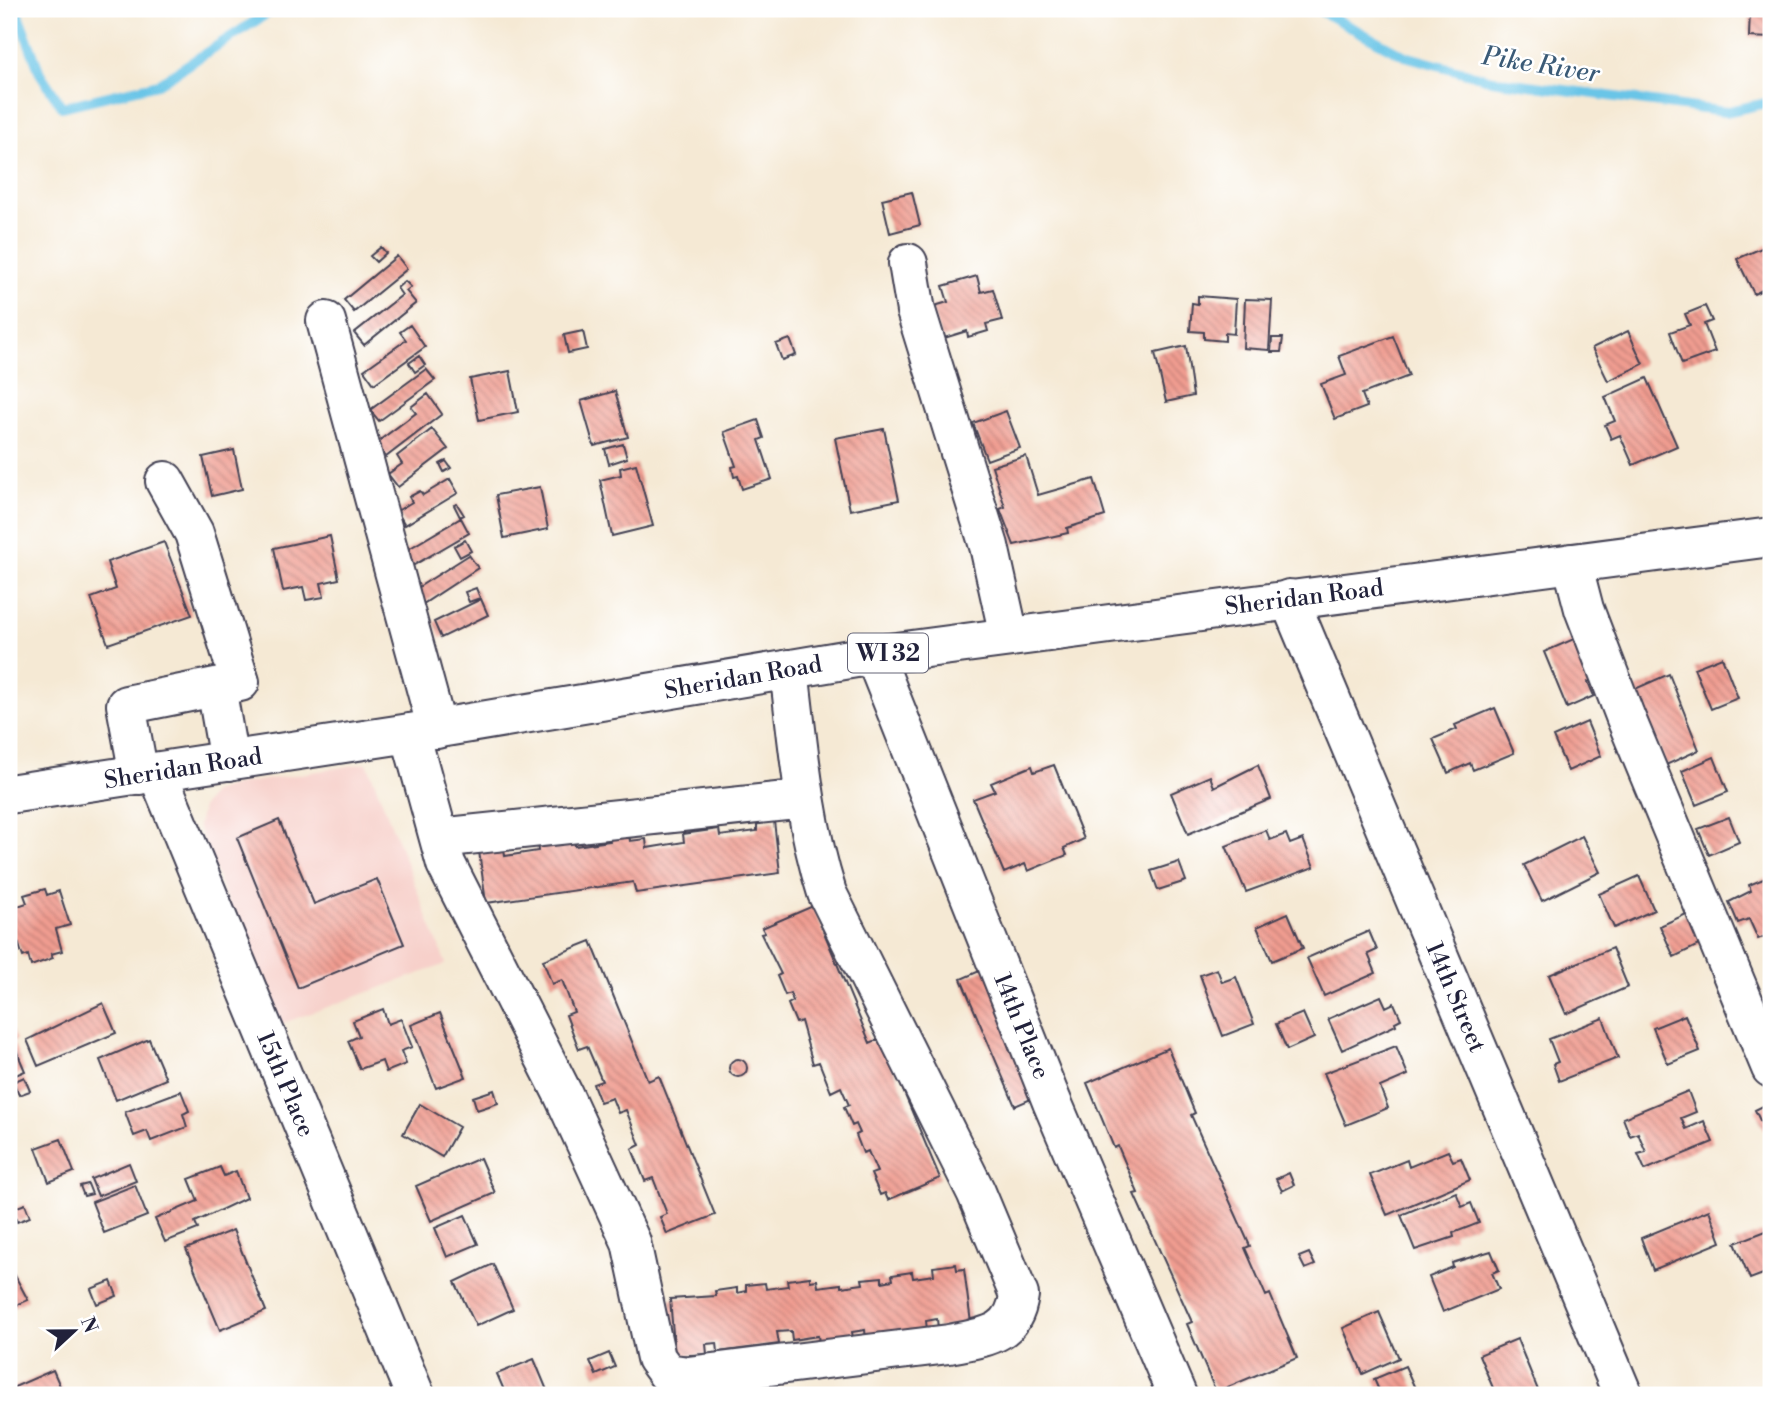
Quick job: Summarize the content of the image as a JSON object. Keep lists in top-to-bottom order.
{
  "streets": {
    "street": [
      "Sheridan Road",
      "WI 32",
      "14th Street",
      "14th Place",
      "15th Place"
    ]
  },
  "crossings": [
    ["Sheridan Road", "14th Street"],
    ["Sheridan Road", "14th Place"],
    ["Sheridan Road", "15th Place"]
  ],
  "water": ["Pike River"],
  "north": "right"
}
